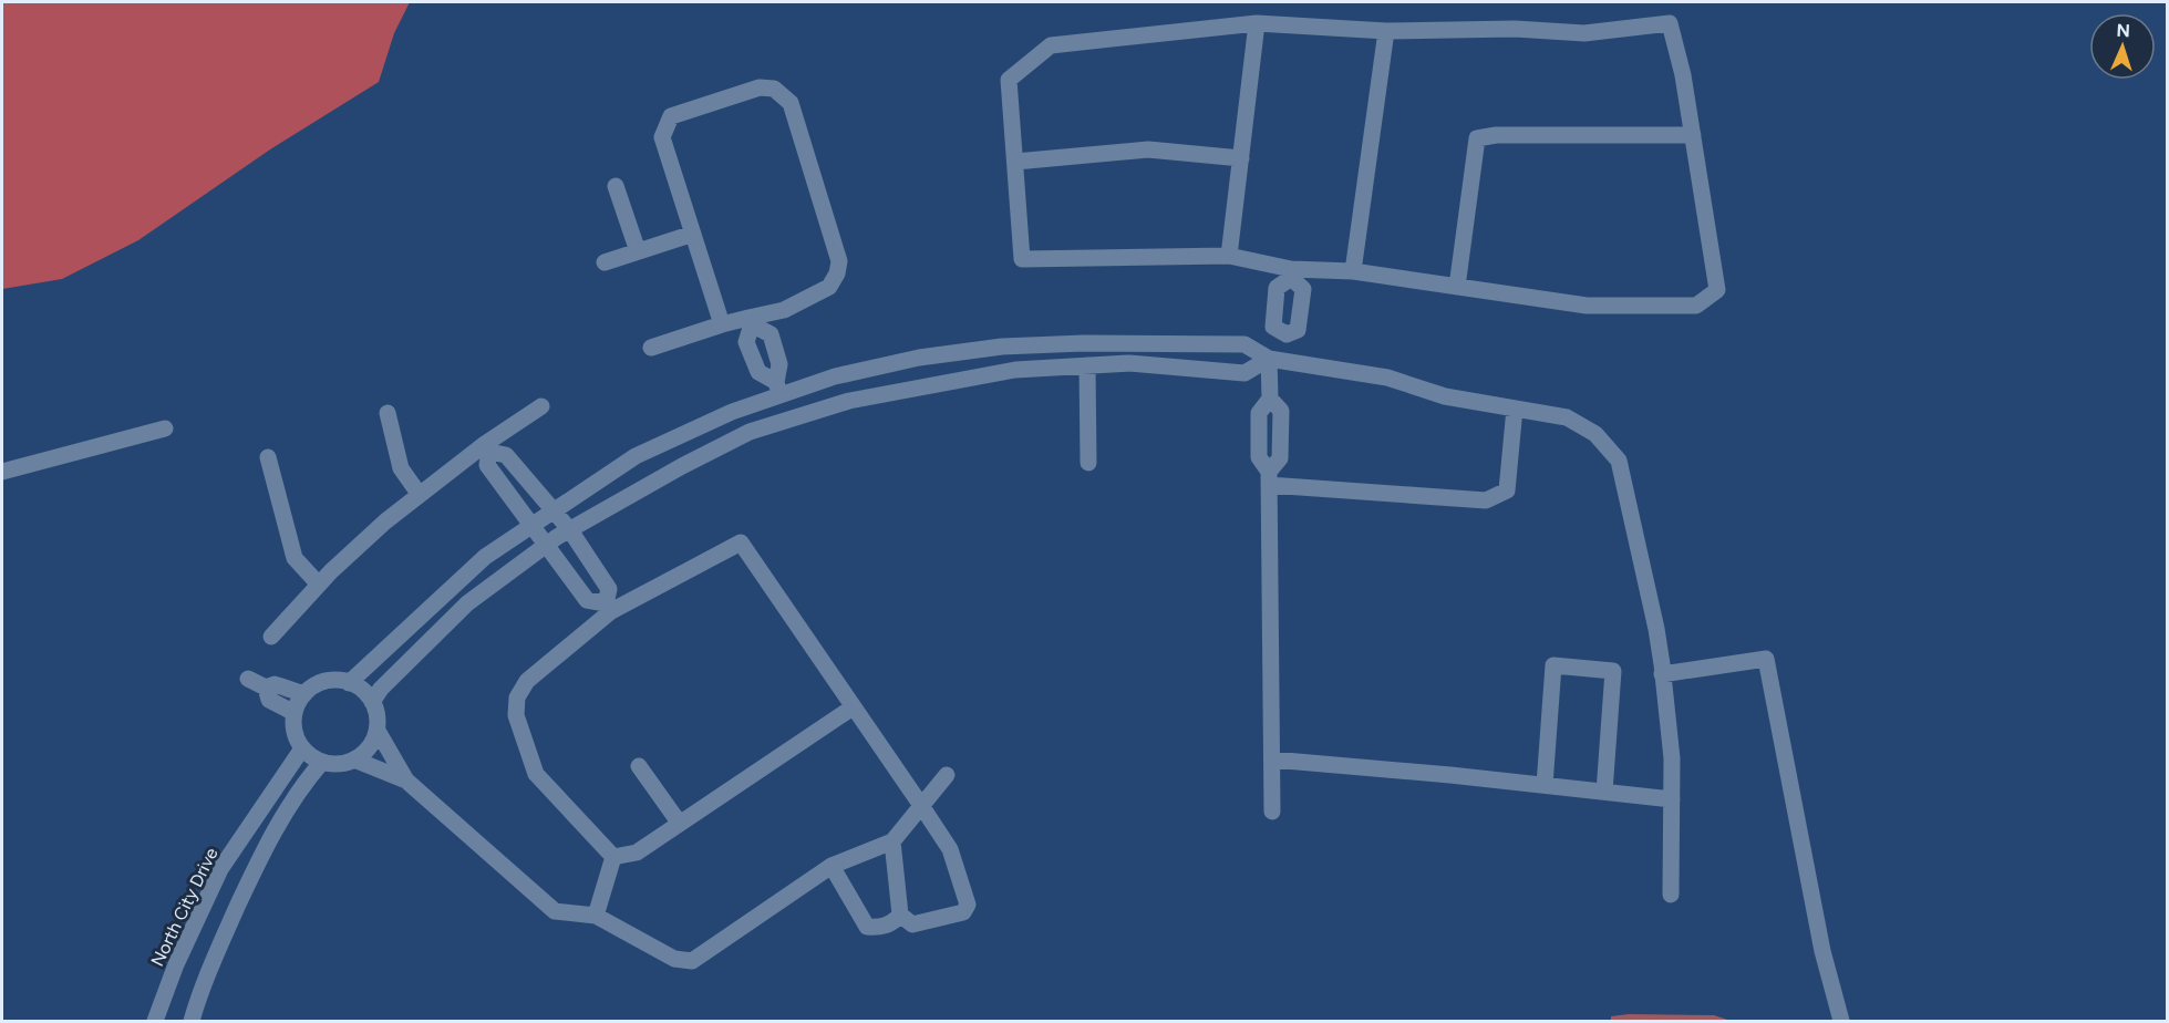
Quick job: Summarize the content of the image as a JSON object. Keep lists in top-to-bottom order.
{
  "streets": {
    "street": ["North City Drive"]
  },
  "north": "top"
}
